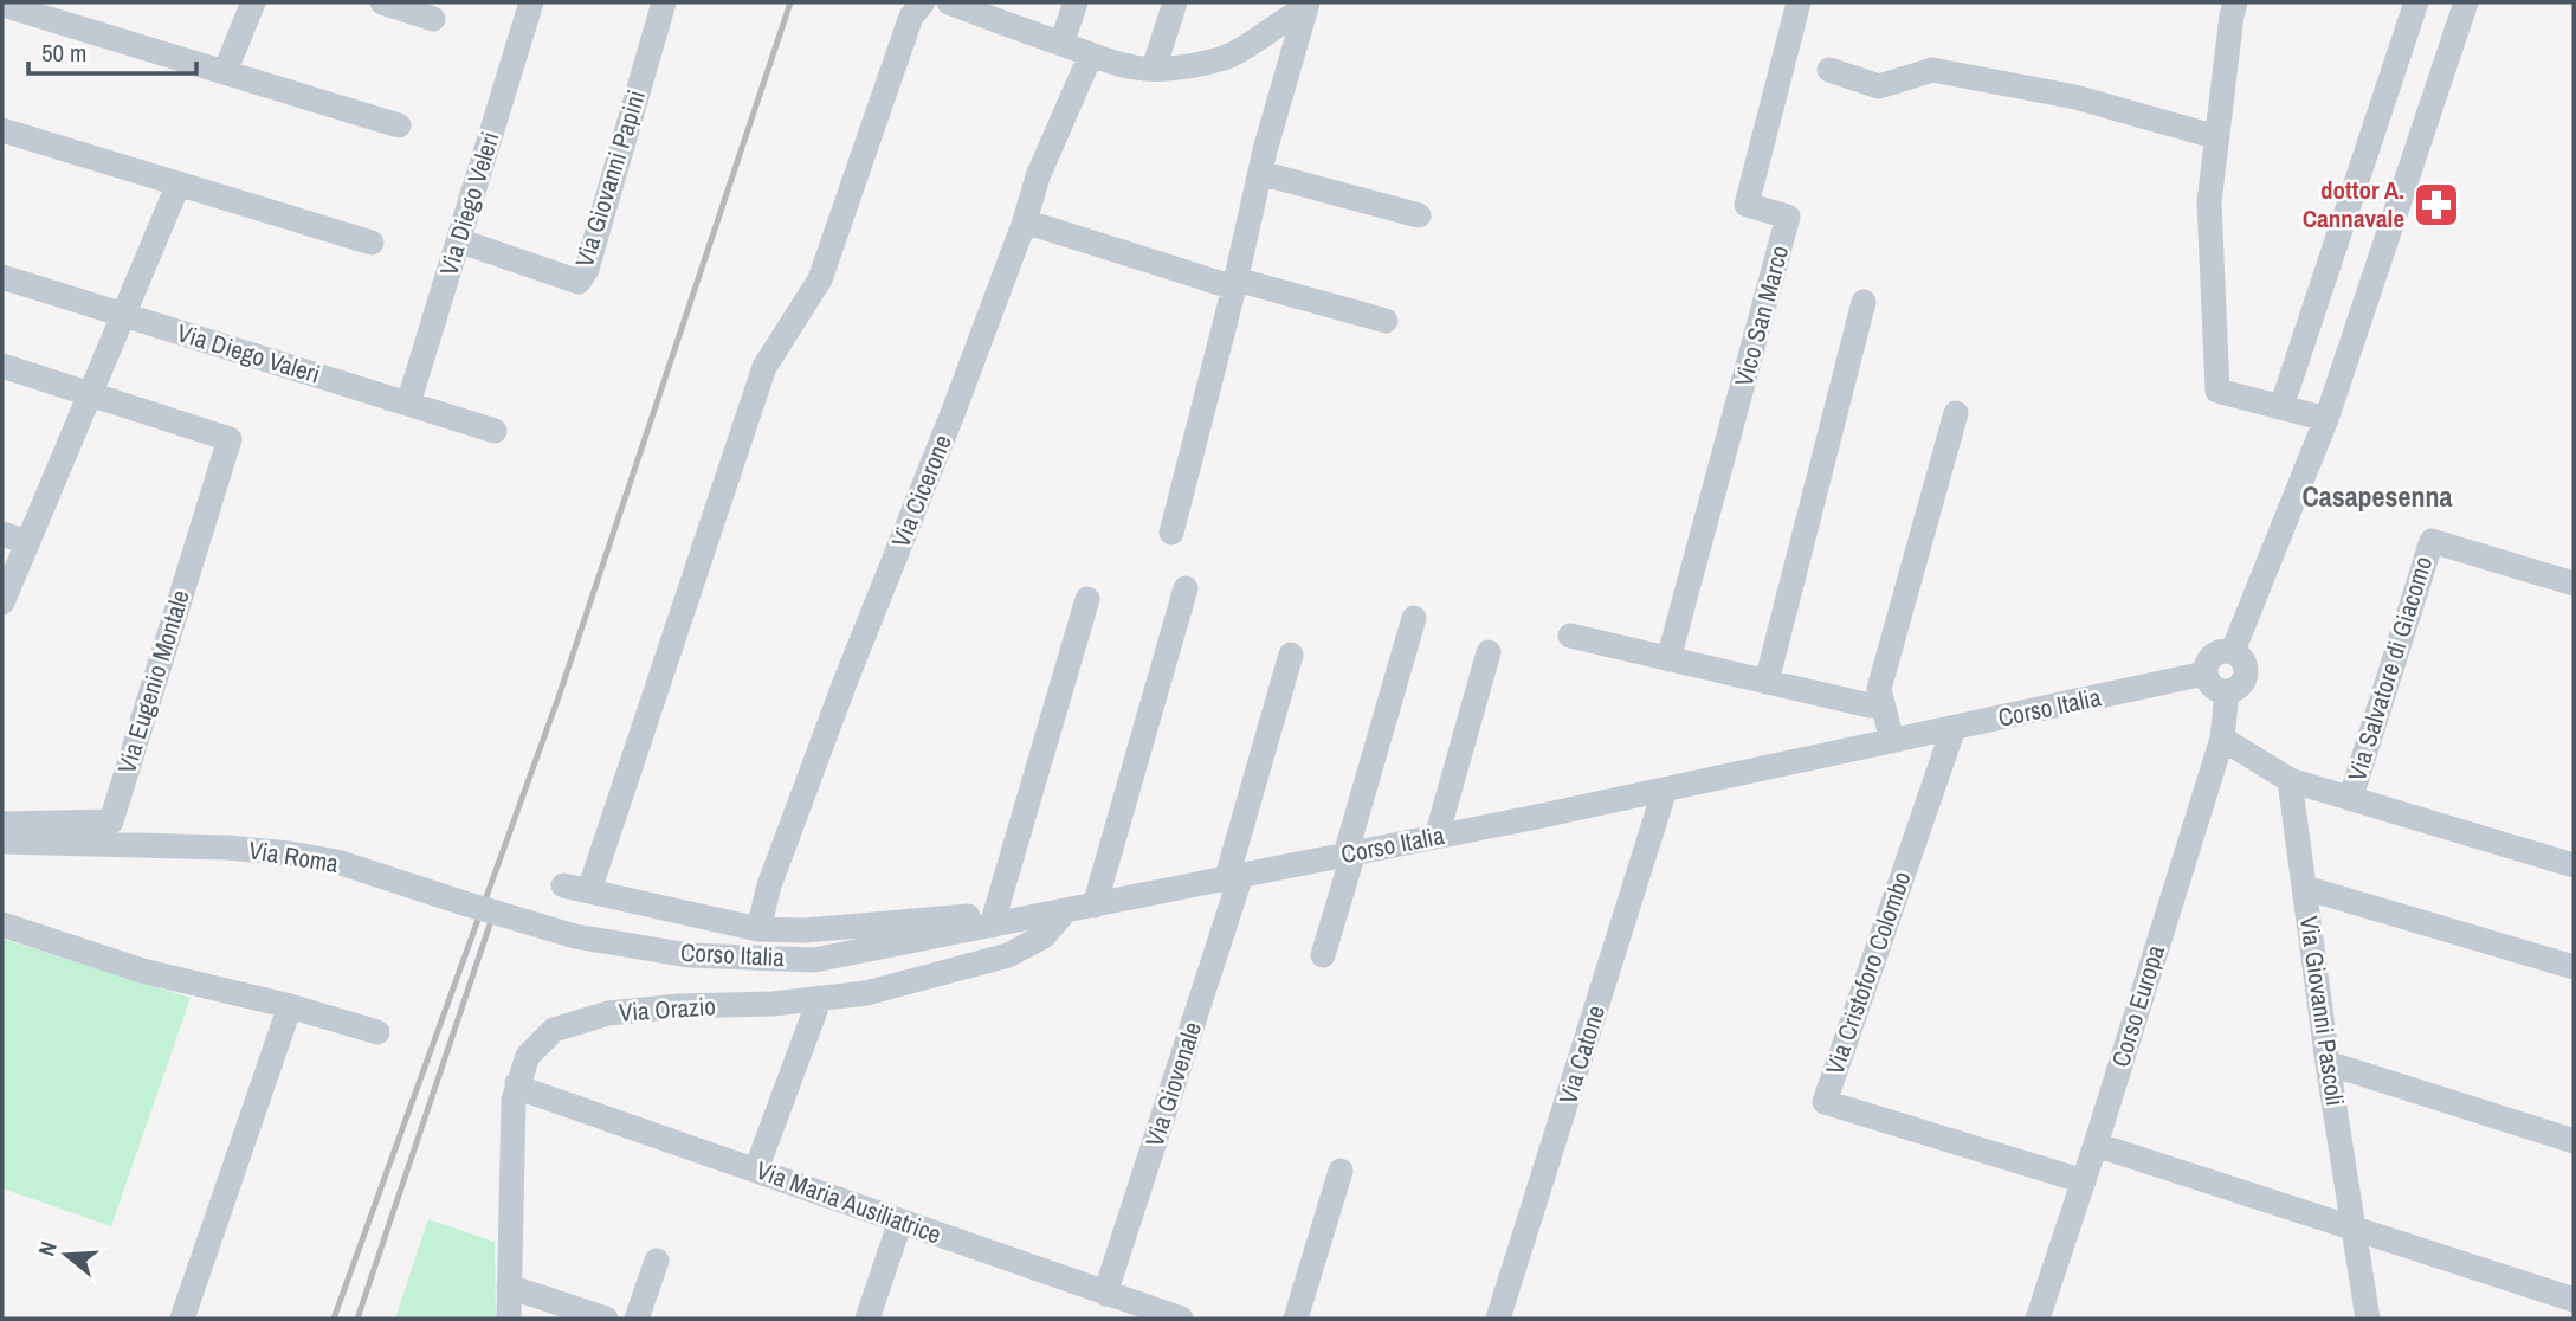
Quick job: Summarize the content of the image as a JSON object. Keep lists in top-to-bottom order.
{
  "streets": {
    "street": [
      "Via Giovanni Papini",
      "Via Diego Veleri",
      "Vico San Marco",
      "Via Diego Valeri",
      "Via Cicerone",
      "Via Salvatore di Giacomo",
      "Via Eugenio Montale",
      "Corso Italia",
      "Via Roma",
      "Via Cristoforo Colombo",
      "Corso Europa",
      "Via Orazio",
      "Via Giovanni Pascoli",
      "Via Catone",
      "Via Giovenale",
      "Via Maria Ausiliatrice"
    ]
  },
  "crossings": [
    ["Via Giovanni Papini", "Via Diego Veleri"],
    ["Via Diego Veleri", "Via Diego Valeri"],
    ["Corso Italia", "Via Roma"],
    ["Corso Italia", "Via Cristoforo Colombo"],
    ["Corso Italia", "Corso Europa"],
    ["Corso Italia", "Via Orazio"],
    ["Corso Italia", "Via Catone"],
    ["Corso Italia", "Via Giovenale"],
    ["Via Cristoforo Colombo", "Corso Europa"],
    ["Via Orazio", "Via Maria Ausiliatrice"],
    ["Via Giovenale", "Via Maria Ausiliatrice"]
  ],
  "districts": ["Casapesenna"],
  "places": {
    "pharmacy": ["dottor A. Cannavale"]
  },
  "scale_bar": "50 m",
  "north": "left"
}
